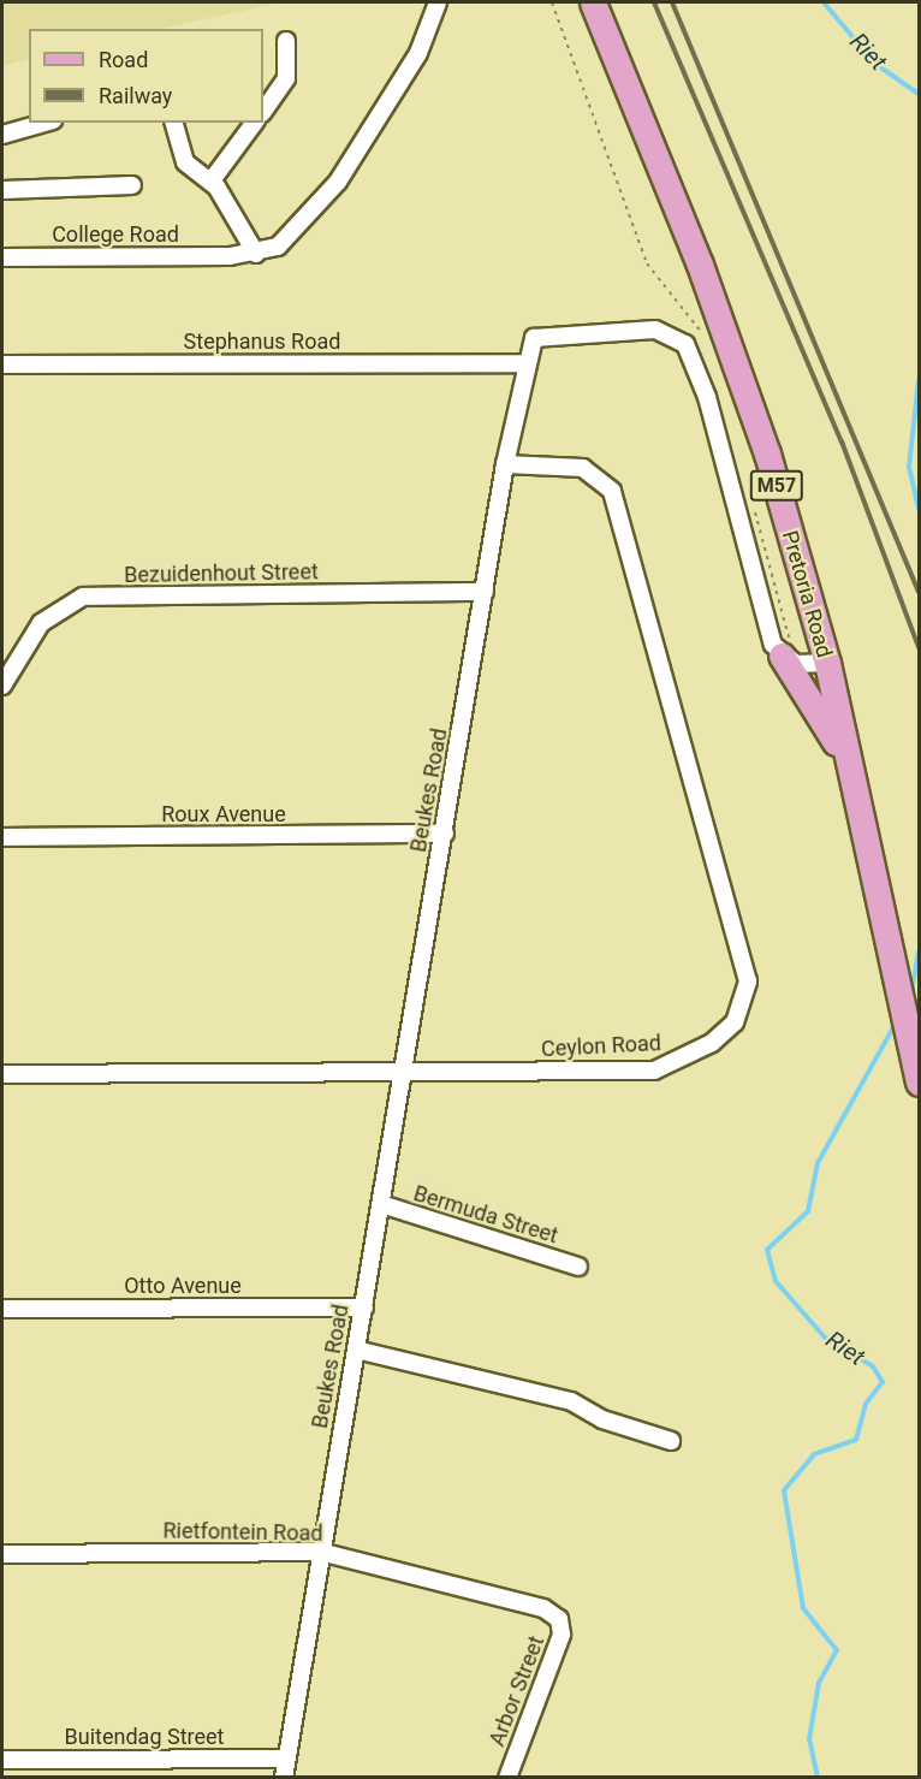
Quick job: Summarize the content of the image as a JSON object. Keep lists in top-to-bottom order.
{
  "streets": {
    "main road": ["M57", "Pretoria Road"],
    "street": [
      "College Road",
      "Stephanus Road",
      "Bezuidenhout Street",
      "Beukes Road",
      "Roux Avenue",
      "Ceylon Road",
      "Bermuda Street",
      "Otto Avenue",
      "Rietfontein Road",
      "Arbor Street",
      "Buitendag Street"
    ]
  },
  "crossings": [
    ["Stephanus Road", "Beukes Road"],
    ["Bezuidenhout Street", "Beukes Road"],
    ["Beukes Road", "Roux Avenue"],
    ["Beukes Road", "Ceylon Road"],
    ["Beukes Road", "Bermuda Street"],
    ["Beukes Road", "Otto Avenue"],
    ["Beukes Road", "Rietfontein Road"],
    ["Beukes Road", "Buitendag Street"],
    ["Rietfontein Road", "Arbor Street"]
  ],
  "water": ["Riet"],
  "legend": ["Road", "Railway"]
}
